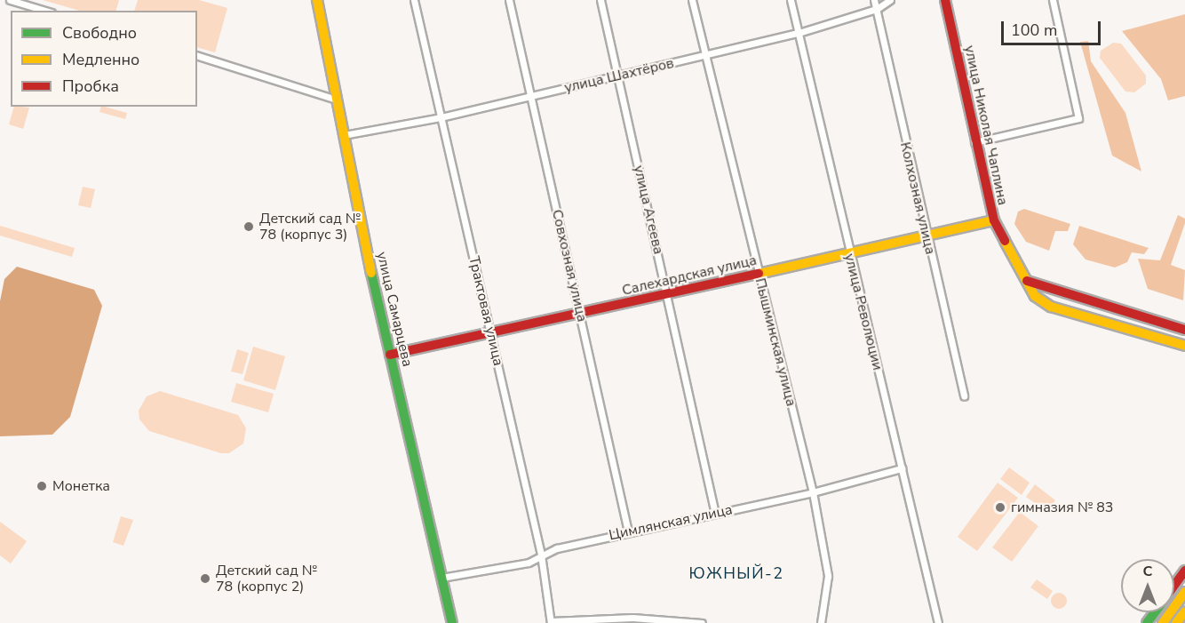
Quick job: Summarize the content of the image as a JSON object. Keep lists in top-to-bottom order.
{
  "streets": {
    "street": [
      "улица Шахтёров",
      "улица Николая Чаплина",
      "Колхозная улица",
      "улица Агеева",
      "Совхозная улица",
      "Салехардская улица",
      "улица Самарцева",
      "Трактовая улица",
      "улица Революции",
      "Пышминская улица",
      "Цимлянская улица"
    ]
  },
  "crossings": [
    ["улица Шахтёров", "Колхозная улица"],
    ["улица Шахтёров", "улица Агеева"],
    ["улица Шахтёров", "Совхозная улица"],
    ["улица Шахтёров", "улица Самарцева"],
    ["улица Шахтёров", "Трактовая улица"],
    ["улица Шахтёров", "улица Революции"],
    ["улица Шахтёров", "Пышминская улица"],
    ["улица Николая Чаплина", "Салехардская улица"],
    ["Колхозная улица", "Салехардская улица"],
    ["улица Агеева", "Салехардская улица"],
    ["улица Агеева", "Цимлянская улица"],
    ["Совхозная улица", "Салехардская улица"],
    ["Совхозная улица", "Цимлянская улица"],
    ["Салехардская улица", "улица Самарцева"],
    ["Салехардская улица", "Трактовая улица"],
    ["Салехардская улица", "улица Революции"],
    ["Салехардская улица", "Пышминская улица"],
    ["улица Самарцева", "Цимлянская улица"],
    ["Трактовая улица", "Цимлянская улица"],
    ["улица Революции", "Цимлянская улица"],
    ["Пышминская улица", "Цимлянская улица"]
  ],
  "districts": ["ЮЖНЫЙ-2"],
  "places": [
    "Детский сад № 78 (корпус 3)",
    "Монетка",
    "гимназия № 83",
    "Детский сад № 78 (корпус 2)"
  ],
  "legend": ["Свободно", "Медленно", "Пробка"],
  "scale_bar": "100 m",
  "north": "top"
}
